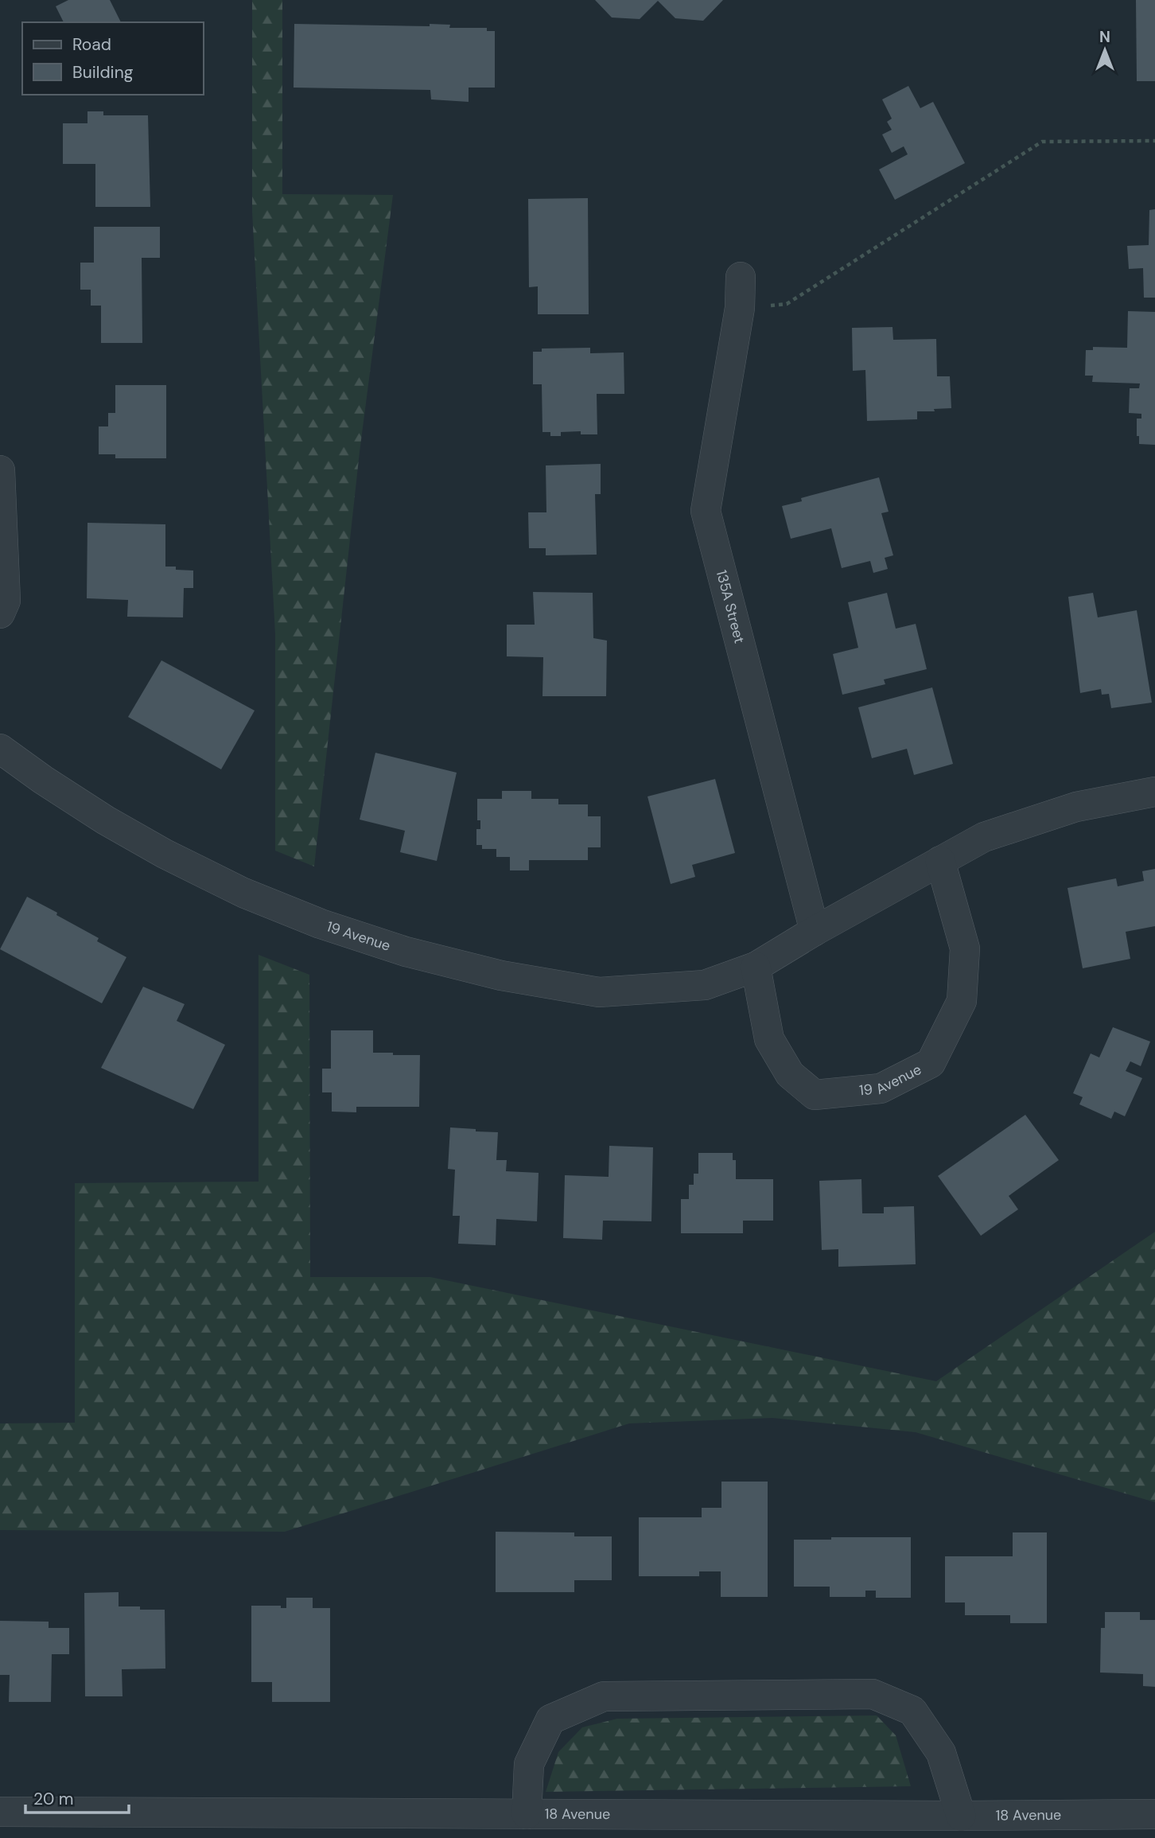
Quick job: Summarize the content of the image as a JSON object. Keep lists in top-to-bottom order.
{
  "streets": {
    "street": ["135A Street", "19 Avenue", "18 Avenue"]
  },
  "crossings": [
    ["135A Street", "19 Avenue"]
  ],
  "legend": ["Road", "Building"],
  "scale_bar": "20 m",
  "north": "top"
}
